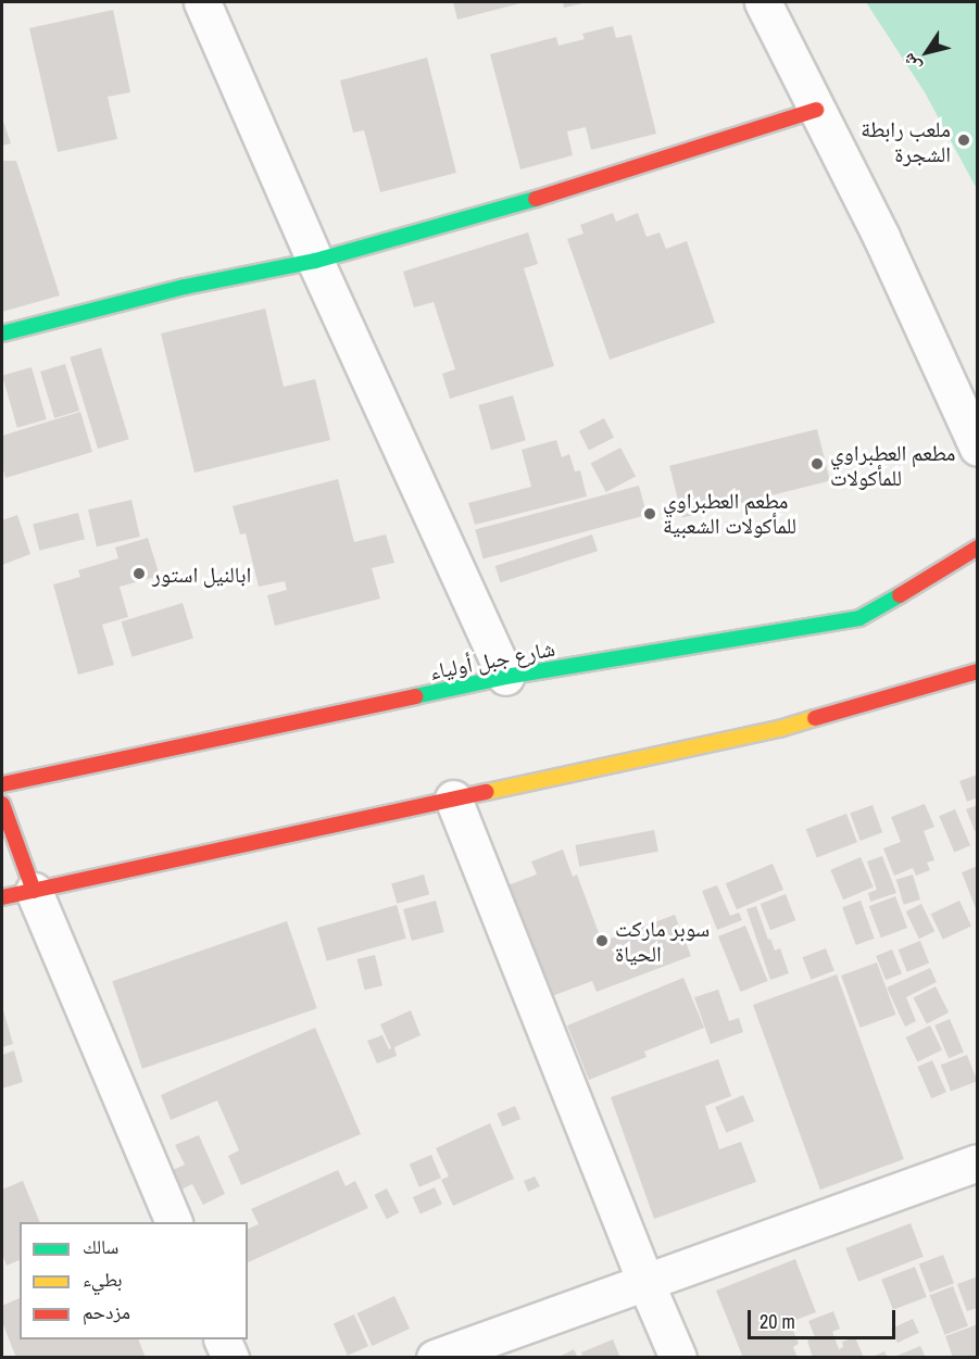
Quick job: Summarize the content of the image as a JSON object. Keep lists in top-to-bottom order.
{
  "streets": {
    "main road": ["شارع جبل أولياء"]
  },
  "places": [
    "ملعب رابطة الشجرة",
    "مطعم العطبراوي للمأكولات",
    "مطعم العطبراوي للمأكولات الشعبية",
    "ابالنيل استور",
    "سوبر ماركت الحياة"
  ],
  "legend": ["سالك", "بطيء", "مزدحم"],
  "scale_bar": "20 m",
  "north": "bottom left"
}
